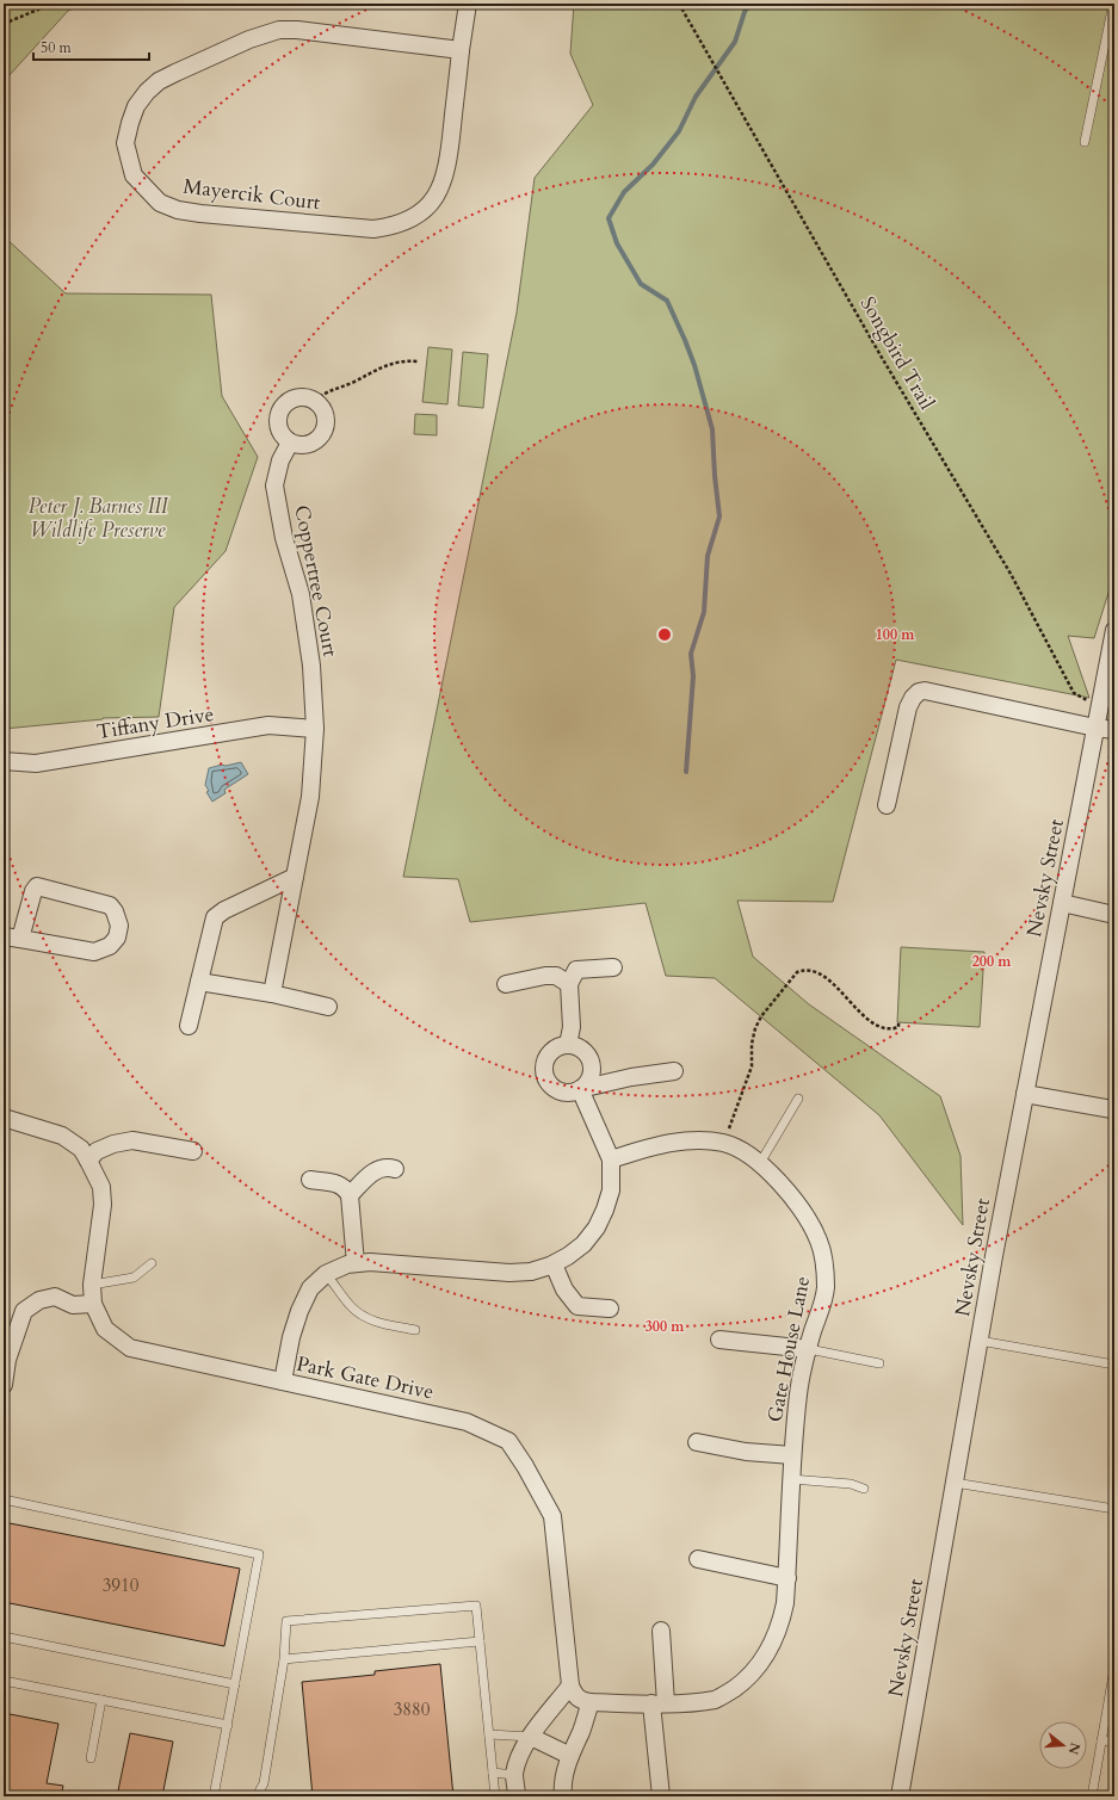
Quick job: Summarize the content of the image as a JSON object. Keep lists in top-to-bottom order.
{
  "streets": {
    "street": [
      "Mayercik Court",
      "Coppertree Court",
      "Tiffany Drive",
      "Nevsky Street",
      "Gate House Lane",
      "Park Gate Drive"
    ],
    "path": ["Songbird Trail"]
  },
  "crossings": [
    ["Songbird Trail", "Nevsky Street"],
    ["Coppertree Court", "Tiffany Drive"]
  ],
  "parks": ["Peter J. Barnes III Wildlife Preserve"],
  "house_numbers": ["3910", "3880"],
  "scale_bar": "50 m",
  "north": "right",
  "rings": ["100 m", "200 m", "300 m"]
}
